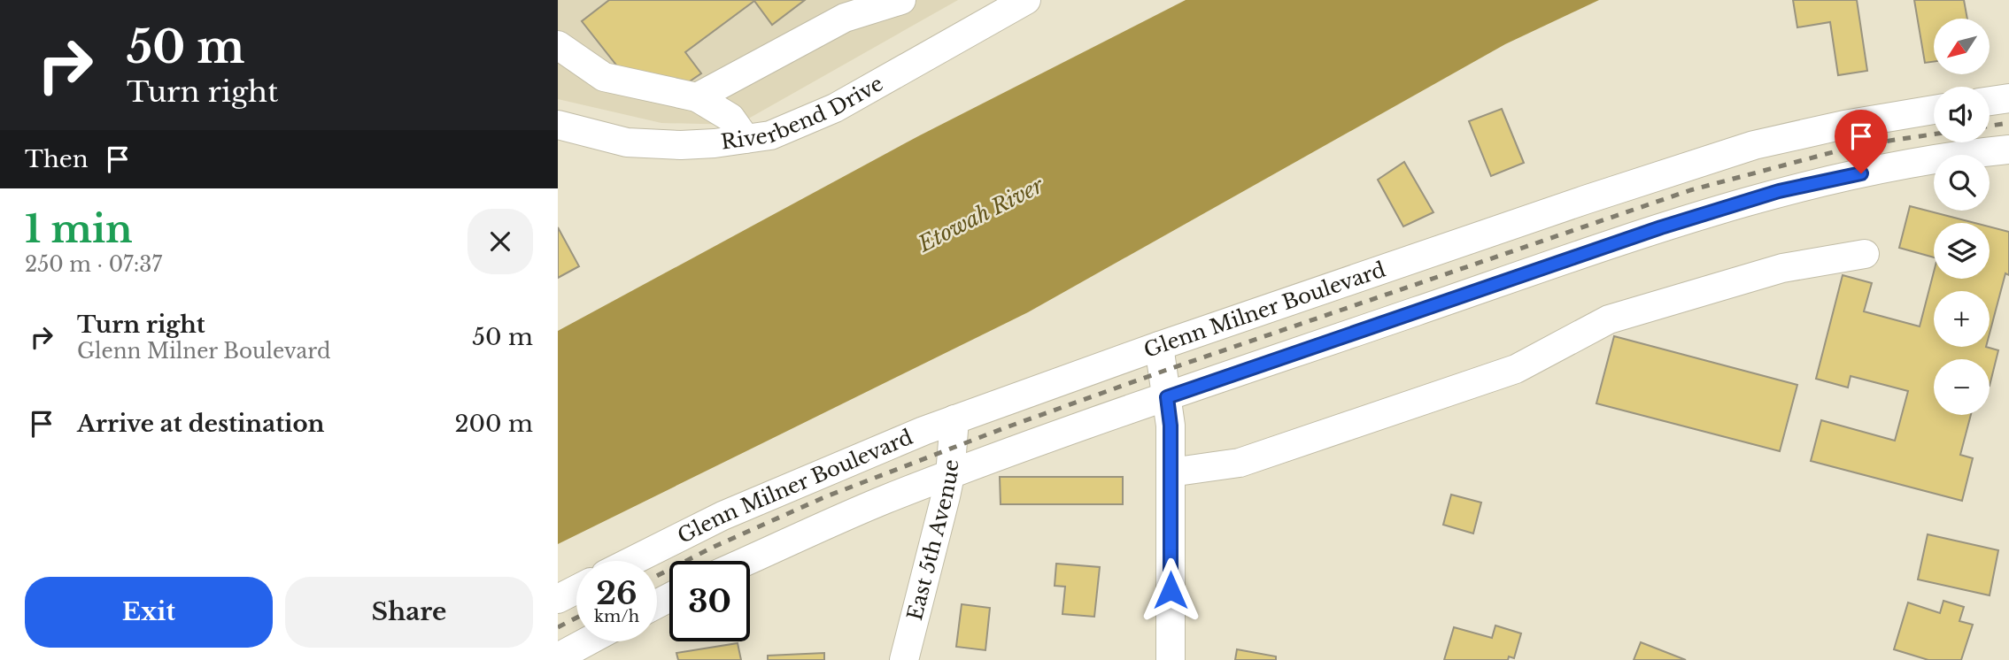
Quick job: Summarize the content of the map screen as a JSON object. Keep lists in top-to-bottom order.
{
  "streets": {
    "street": ["Riverbend Drive", "Glenn Milner Boulevard", "East 5th Avenue"]
  },
  "crossings": [
    ["Glenn Milner Boulevard", "East 5th Avenue"]
  ],
  "water": ["Etowah River"],
  "north": "bottom left",
  "page": {
    "turn": ["50 m", "Turn right"],
    "map_buttons": ["+", "−"],
    "then": "Then",
    "heading": ["1 min", "250 m · 07:37"],
    "list": [
      {
        "name": "Turn right",
        "note": "Glenn Milner Boulevard",
        "value": "50 m"
      },
      {
        "name": "Arrive at destination",
        "value": "200 m"
      }
    ],
    "speed": "26 km/h",
    "limit": "30",
    "buttons": ["Exit", "Share"]
  }
}
